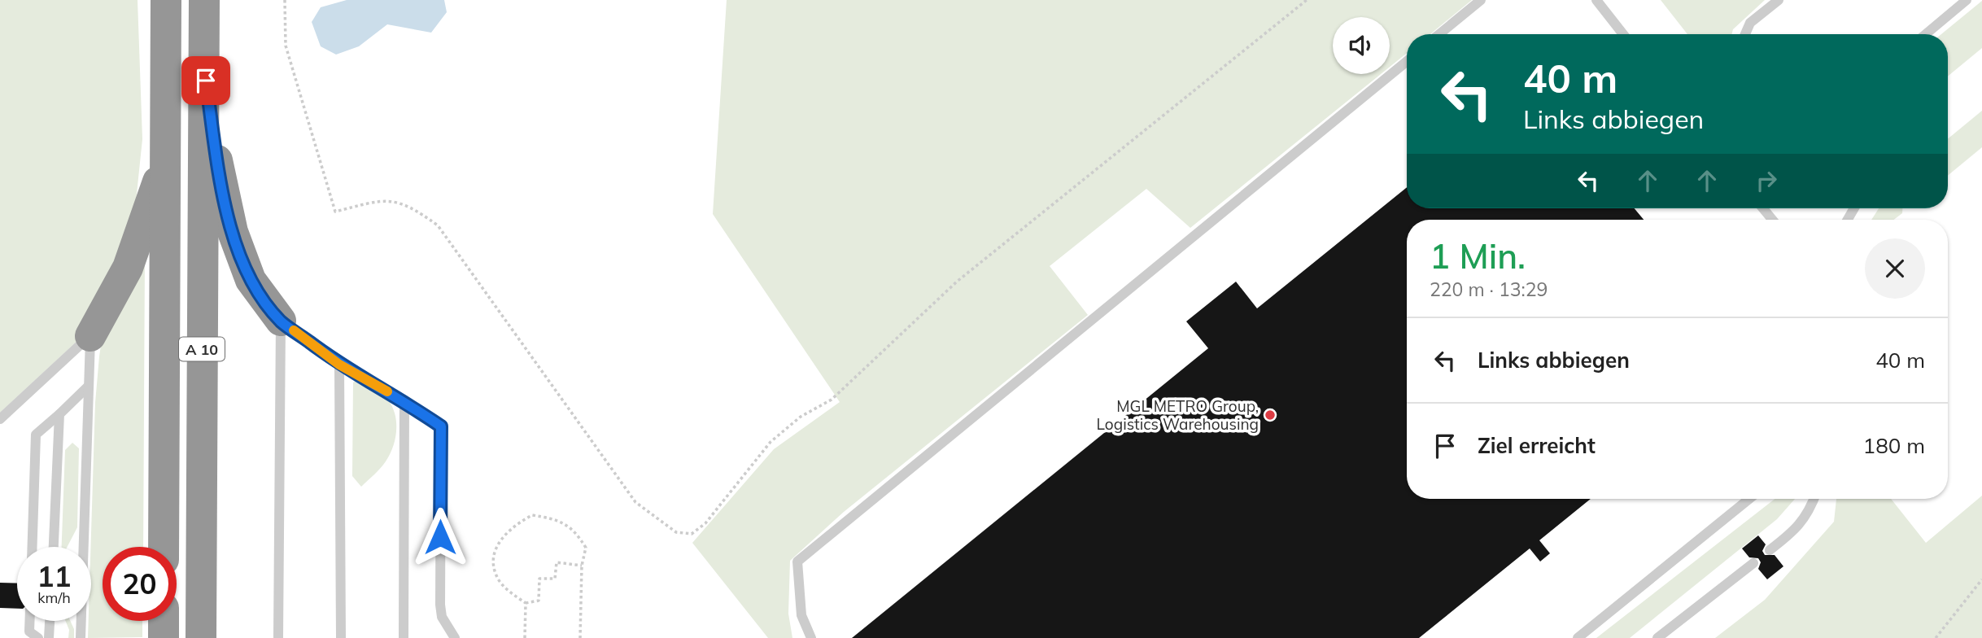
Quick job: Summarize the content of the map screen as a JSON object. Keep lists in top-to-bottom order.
{
  "streets": {
    "highway": ["A 10"]
  },
  "places": ["MGL METRO Group, Logistics Warehousing"],
  "page": {
    "turn": ["40 m", "Links abbiegen"],
    "heading": ["1 Min.", "220 m · 13:29"],
    "list": [
      {
        "name": "Links abbiegen",
        "value": "40 m"
      },
      {
        "name": "Ziel erreicht",
        "value": "180 m"
      }
    ],
    "speed": "11 km/h",
    "limit": "20"
  }
}
